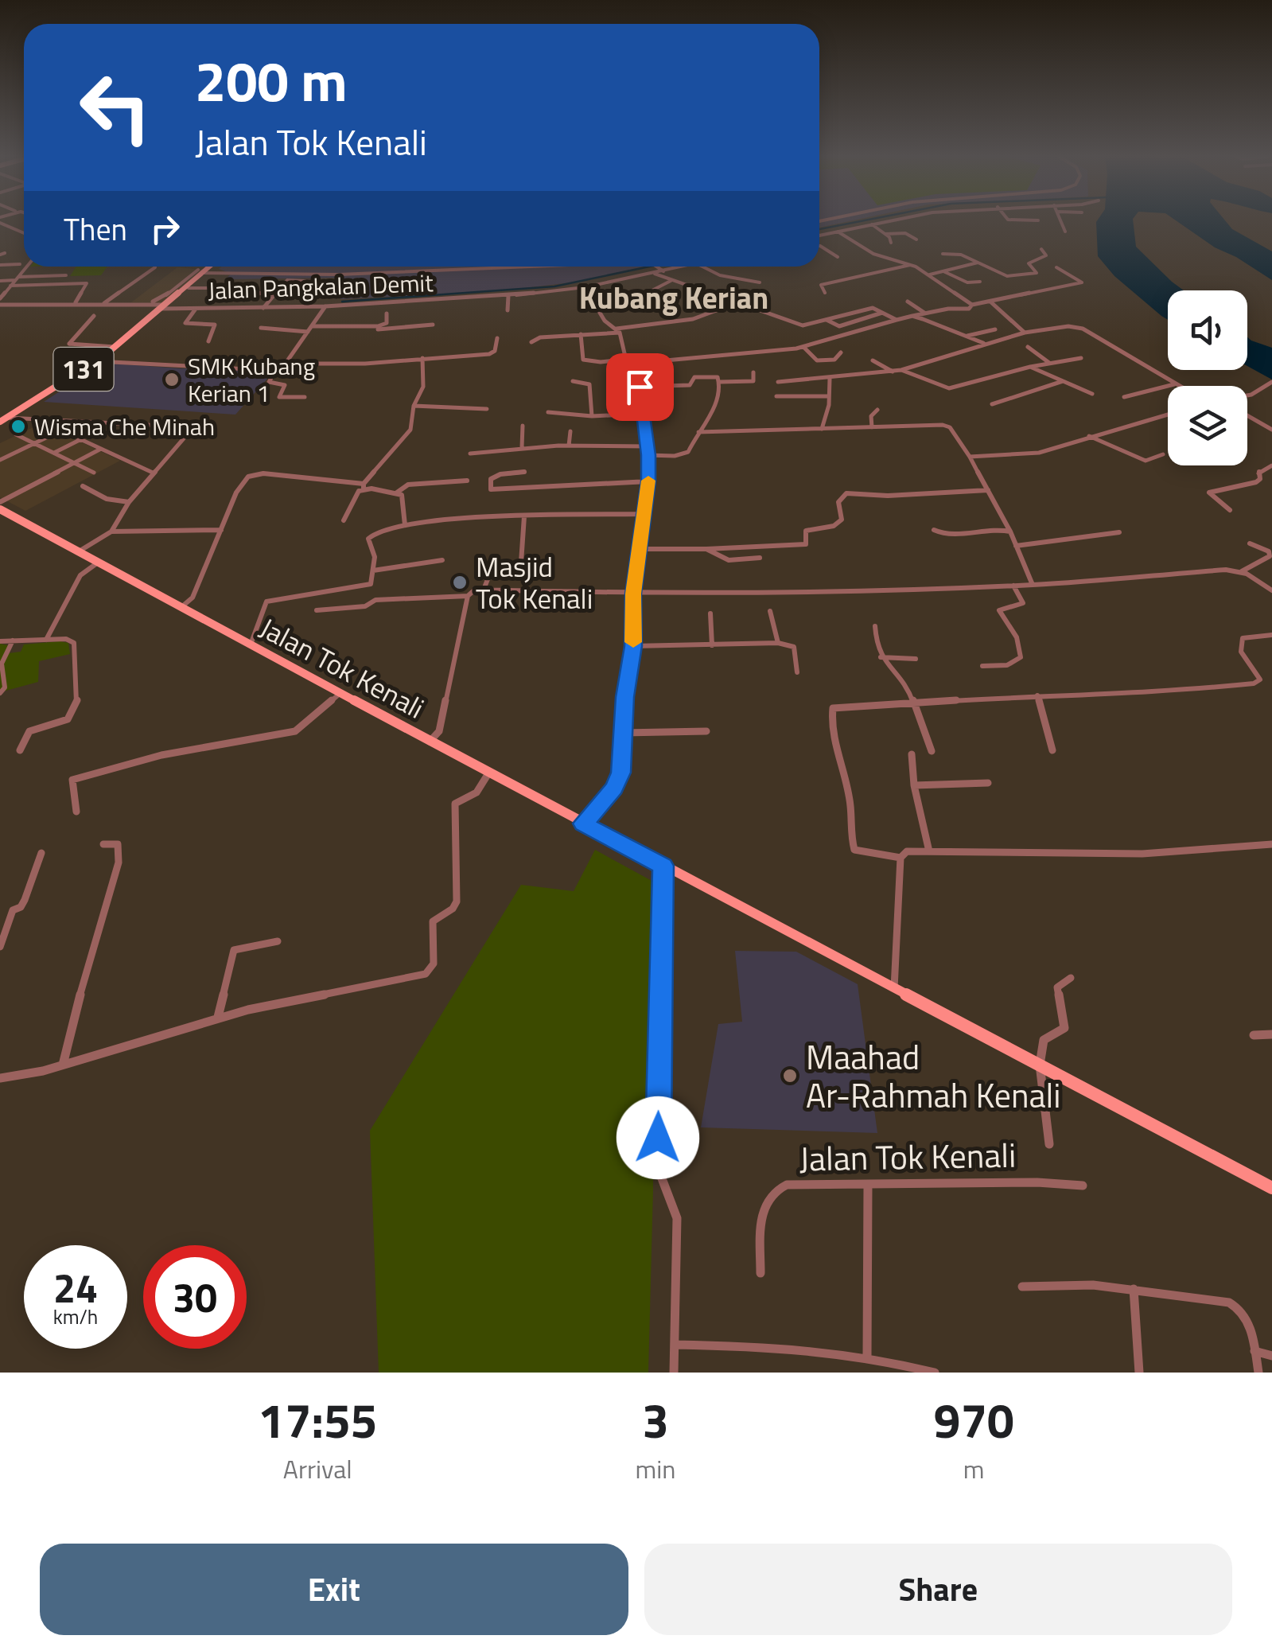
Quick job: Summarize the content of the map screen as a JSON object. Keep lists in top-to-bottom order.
{
  "streets": {
    "main road": ["131", "Jalan Tok Kenali"],
    "street": ["Jalan Pangkalan Demit"]
  },
  "crossings": [
    ["Jalan Pangkalan Demit", "131"]
  ],
  "districts": ["Kubang Kerian"],
  "places": [
    "SMK Kubang Kerian 1",
    "Wisma Che Minah",
    "Masjid Tok Kenali",
    "Maahad Ar-Rahmah Kenali"
  ],
  "page": {
    "turn": ["200 m", "Jalan Tok Kenali"],
    "then": "Then",
    "speed": "24 km/h",
    "limit": "30",
    "eta": [
      "17:55",
      "Arrival",
      "3",
      "min",
      "970",
      "m"
    ],
    "buttons": ["Exit", "Share"]
  }
}
